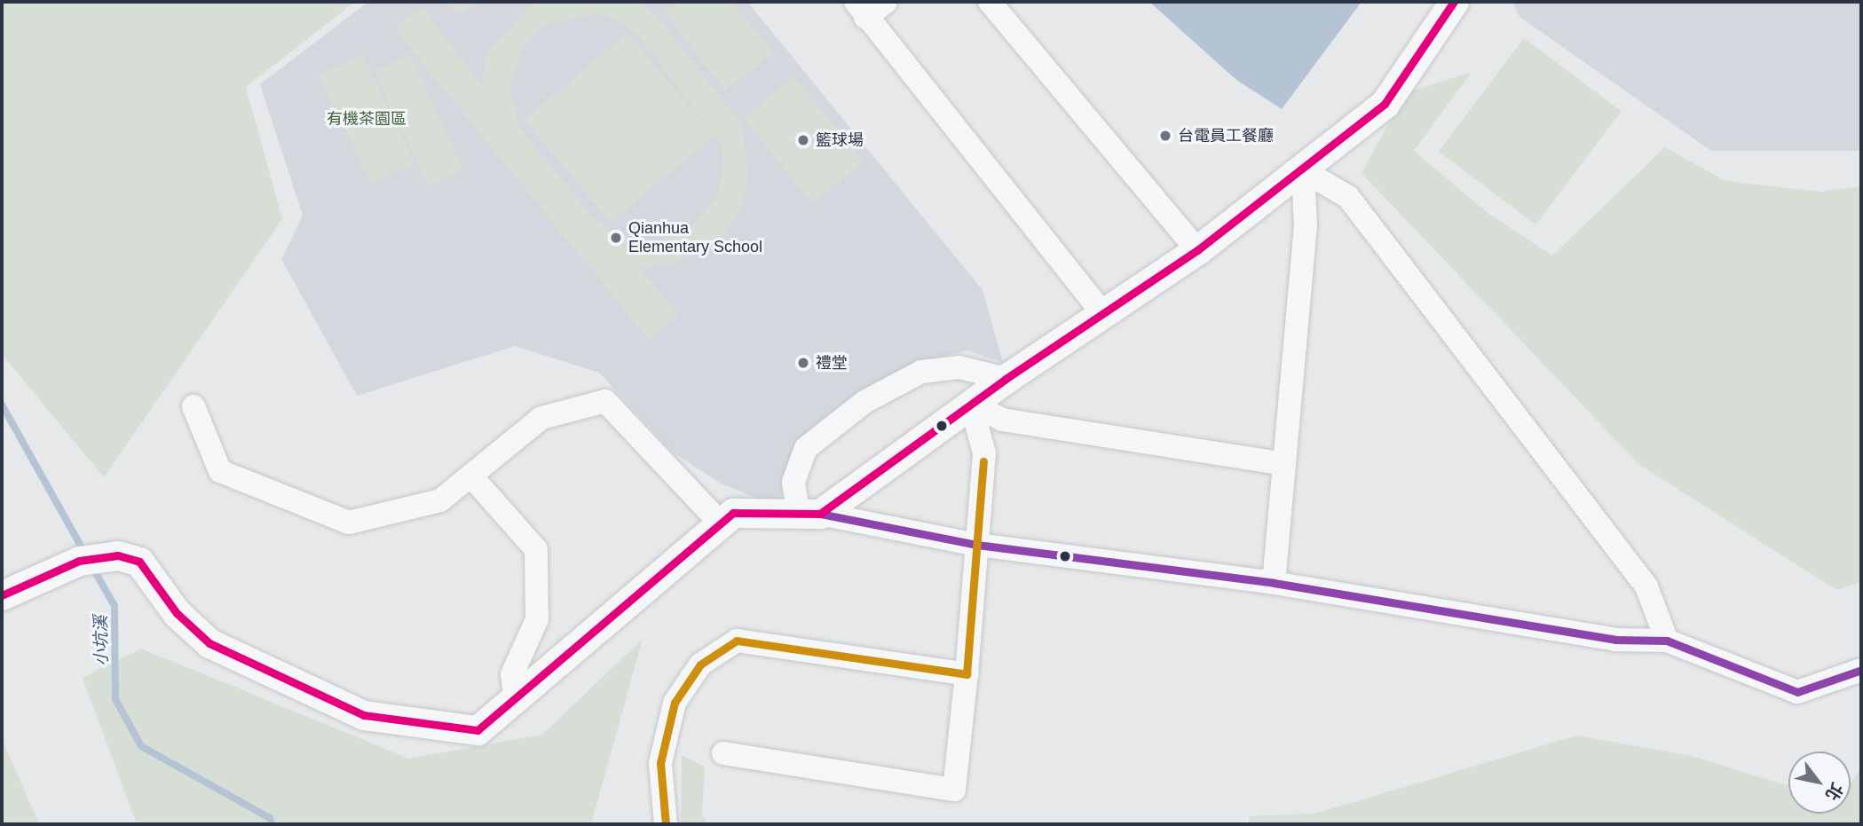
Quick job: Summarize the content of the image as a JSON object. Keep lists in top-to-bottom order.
{
  "water": ["小坑溪"],
  "parks": ["有機茶園區"],
  "places": [
    "台電員工餐廳",
    "籃球場",
    "Qianhua Elementary School",
    "禮堂"
  ],
  "north": "bottom right"
}
